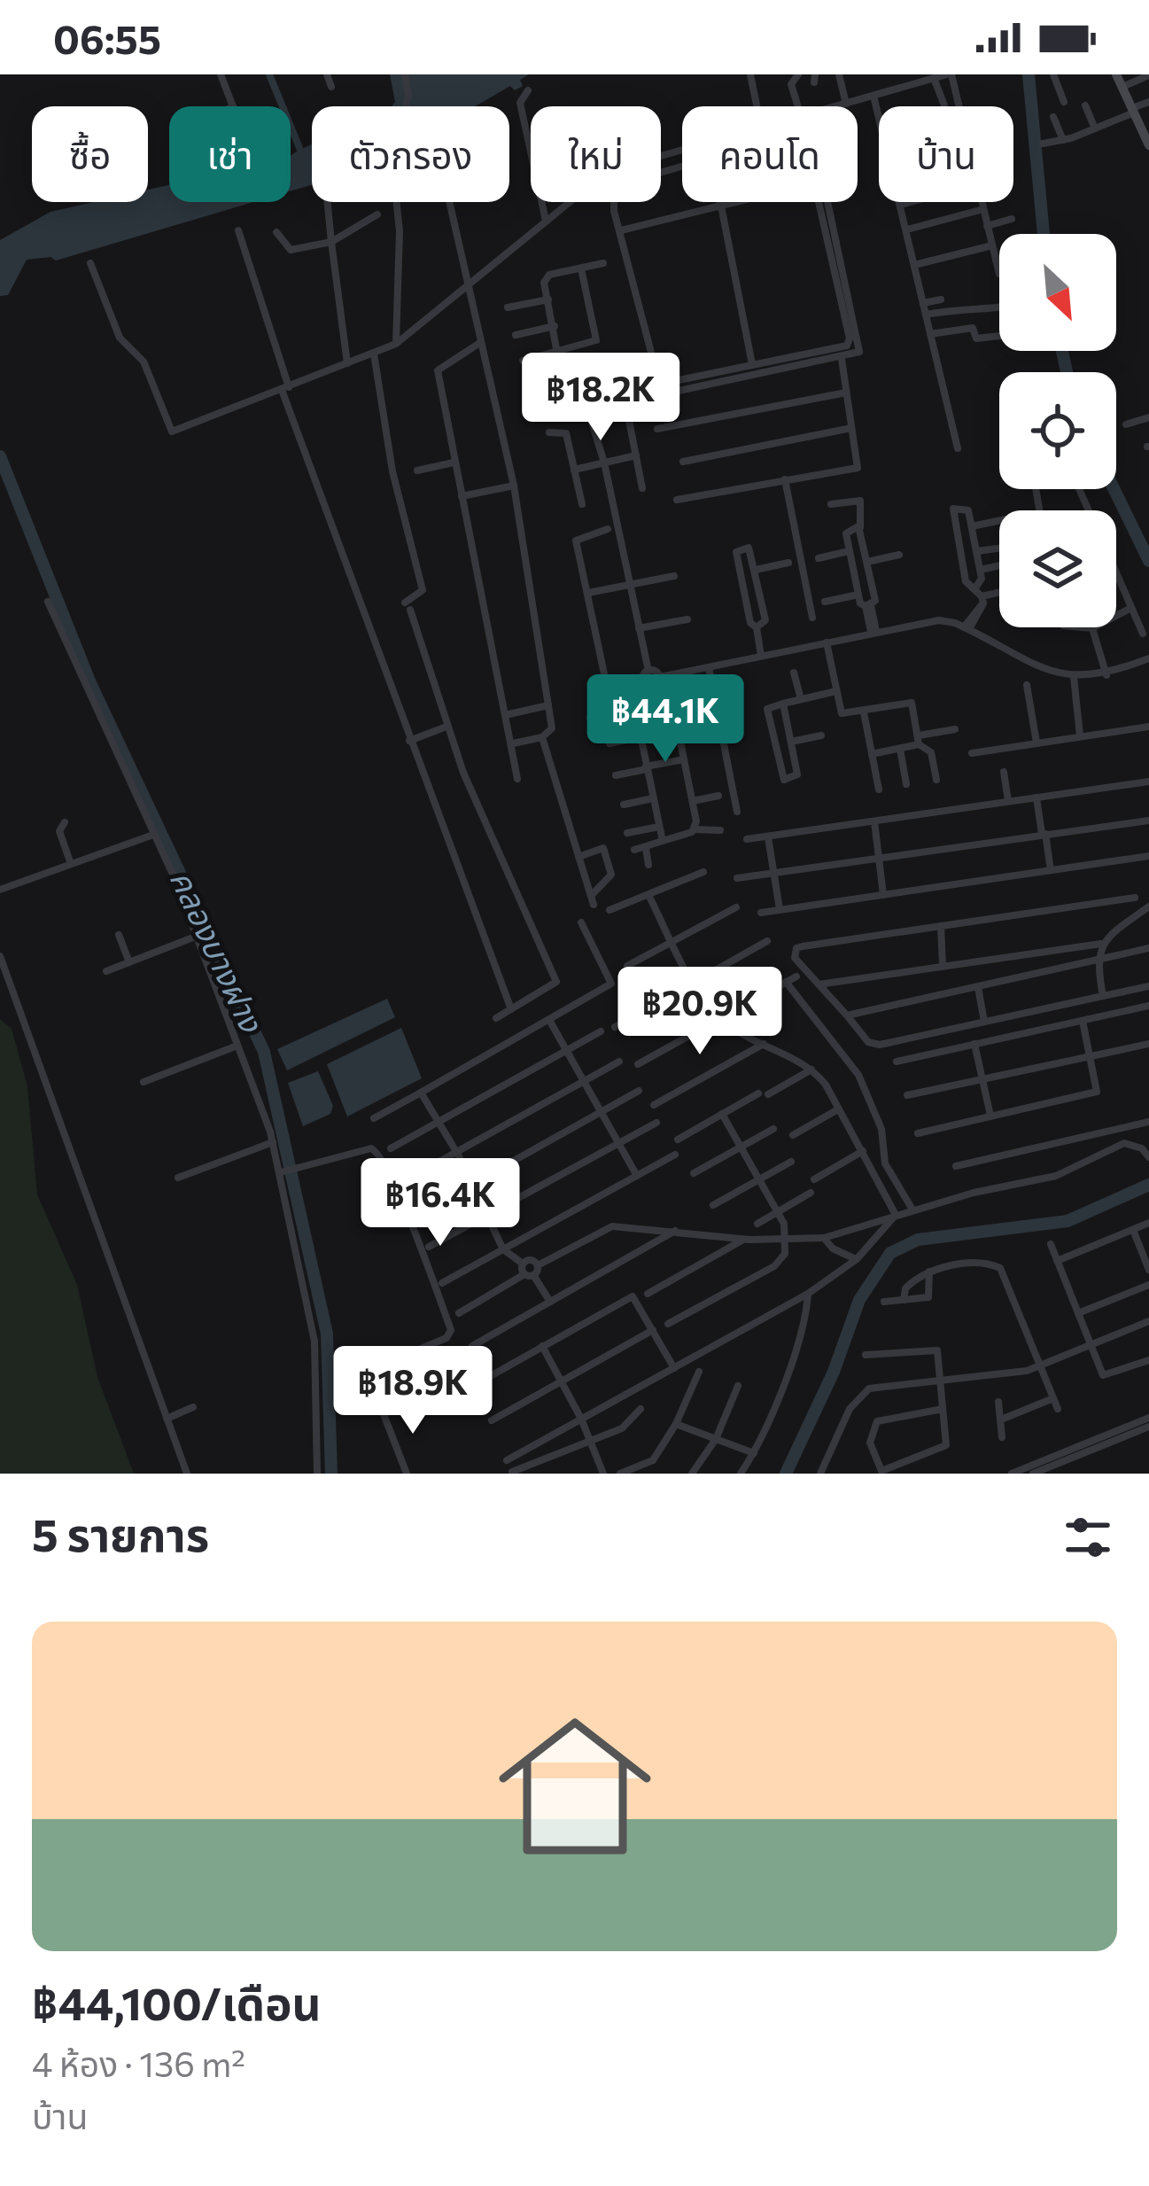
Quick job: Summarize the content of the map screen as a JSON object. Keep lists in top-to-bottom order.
{
  "water": ["คลองบางฝาง"],
  "north": "bottom right",
  "page": {
    "status": "06:55",
    "chip": [
      "ซื้อ",
      "เช่า",
      "ตัวกรอง",
      "ใหม่",
      "คอนโด",
      "บ้าน"
    ],
    "price": [
      "฿18.2K",
      "฿44.1K",
      "฿20.9K",
      "฿16.4K",
      "฿18.9K"
    ],
    "heading": "5 รายการ",
    "list": [
      {
        "name": "฿44,100/เดือน",
        "note": "4 ห้อง · 136 m² · บ้าน"
      }
    ]
  }
}
